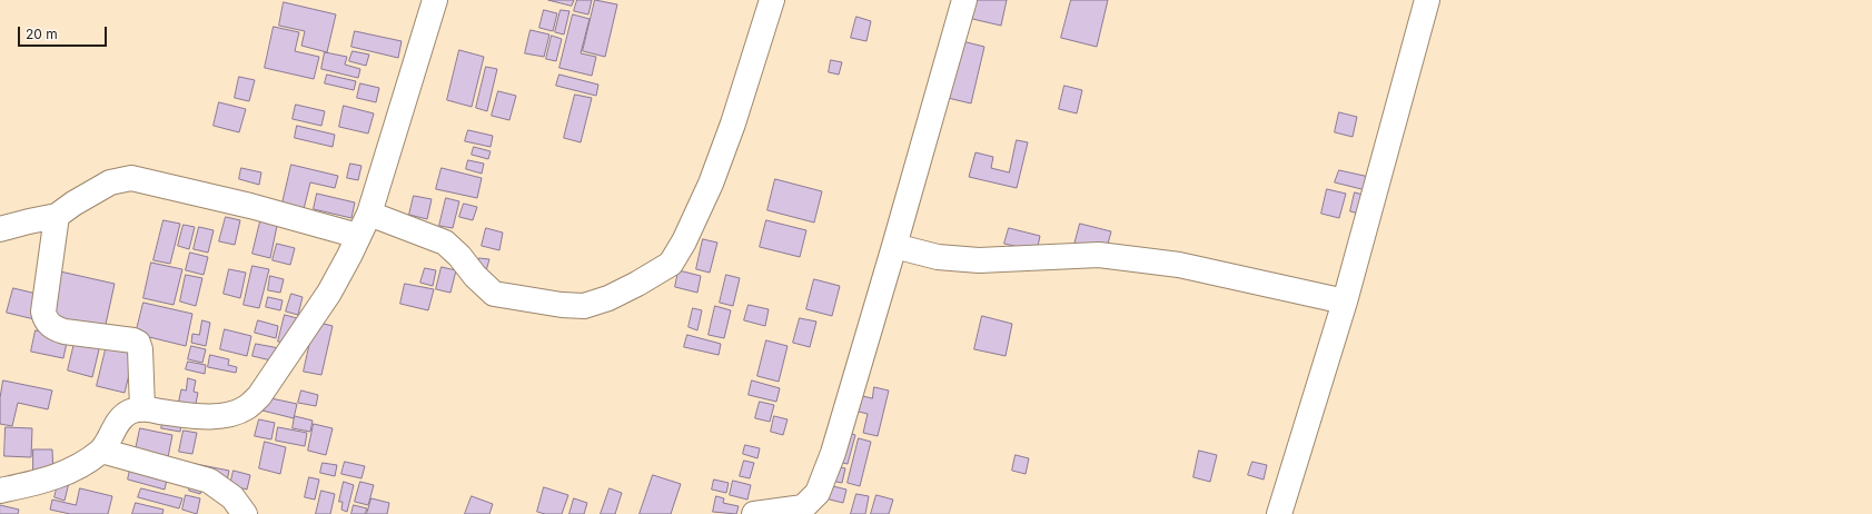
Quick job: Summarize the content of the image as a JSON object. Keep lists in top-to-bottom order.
{
  "scale_bar": "20 m"
}
